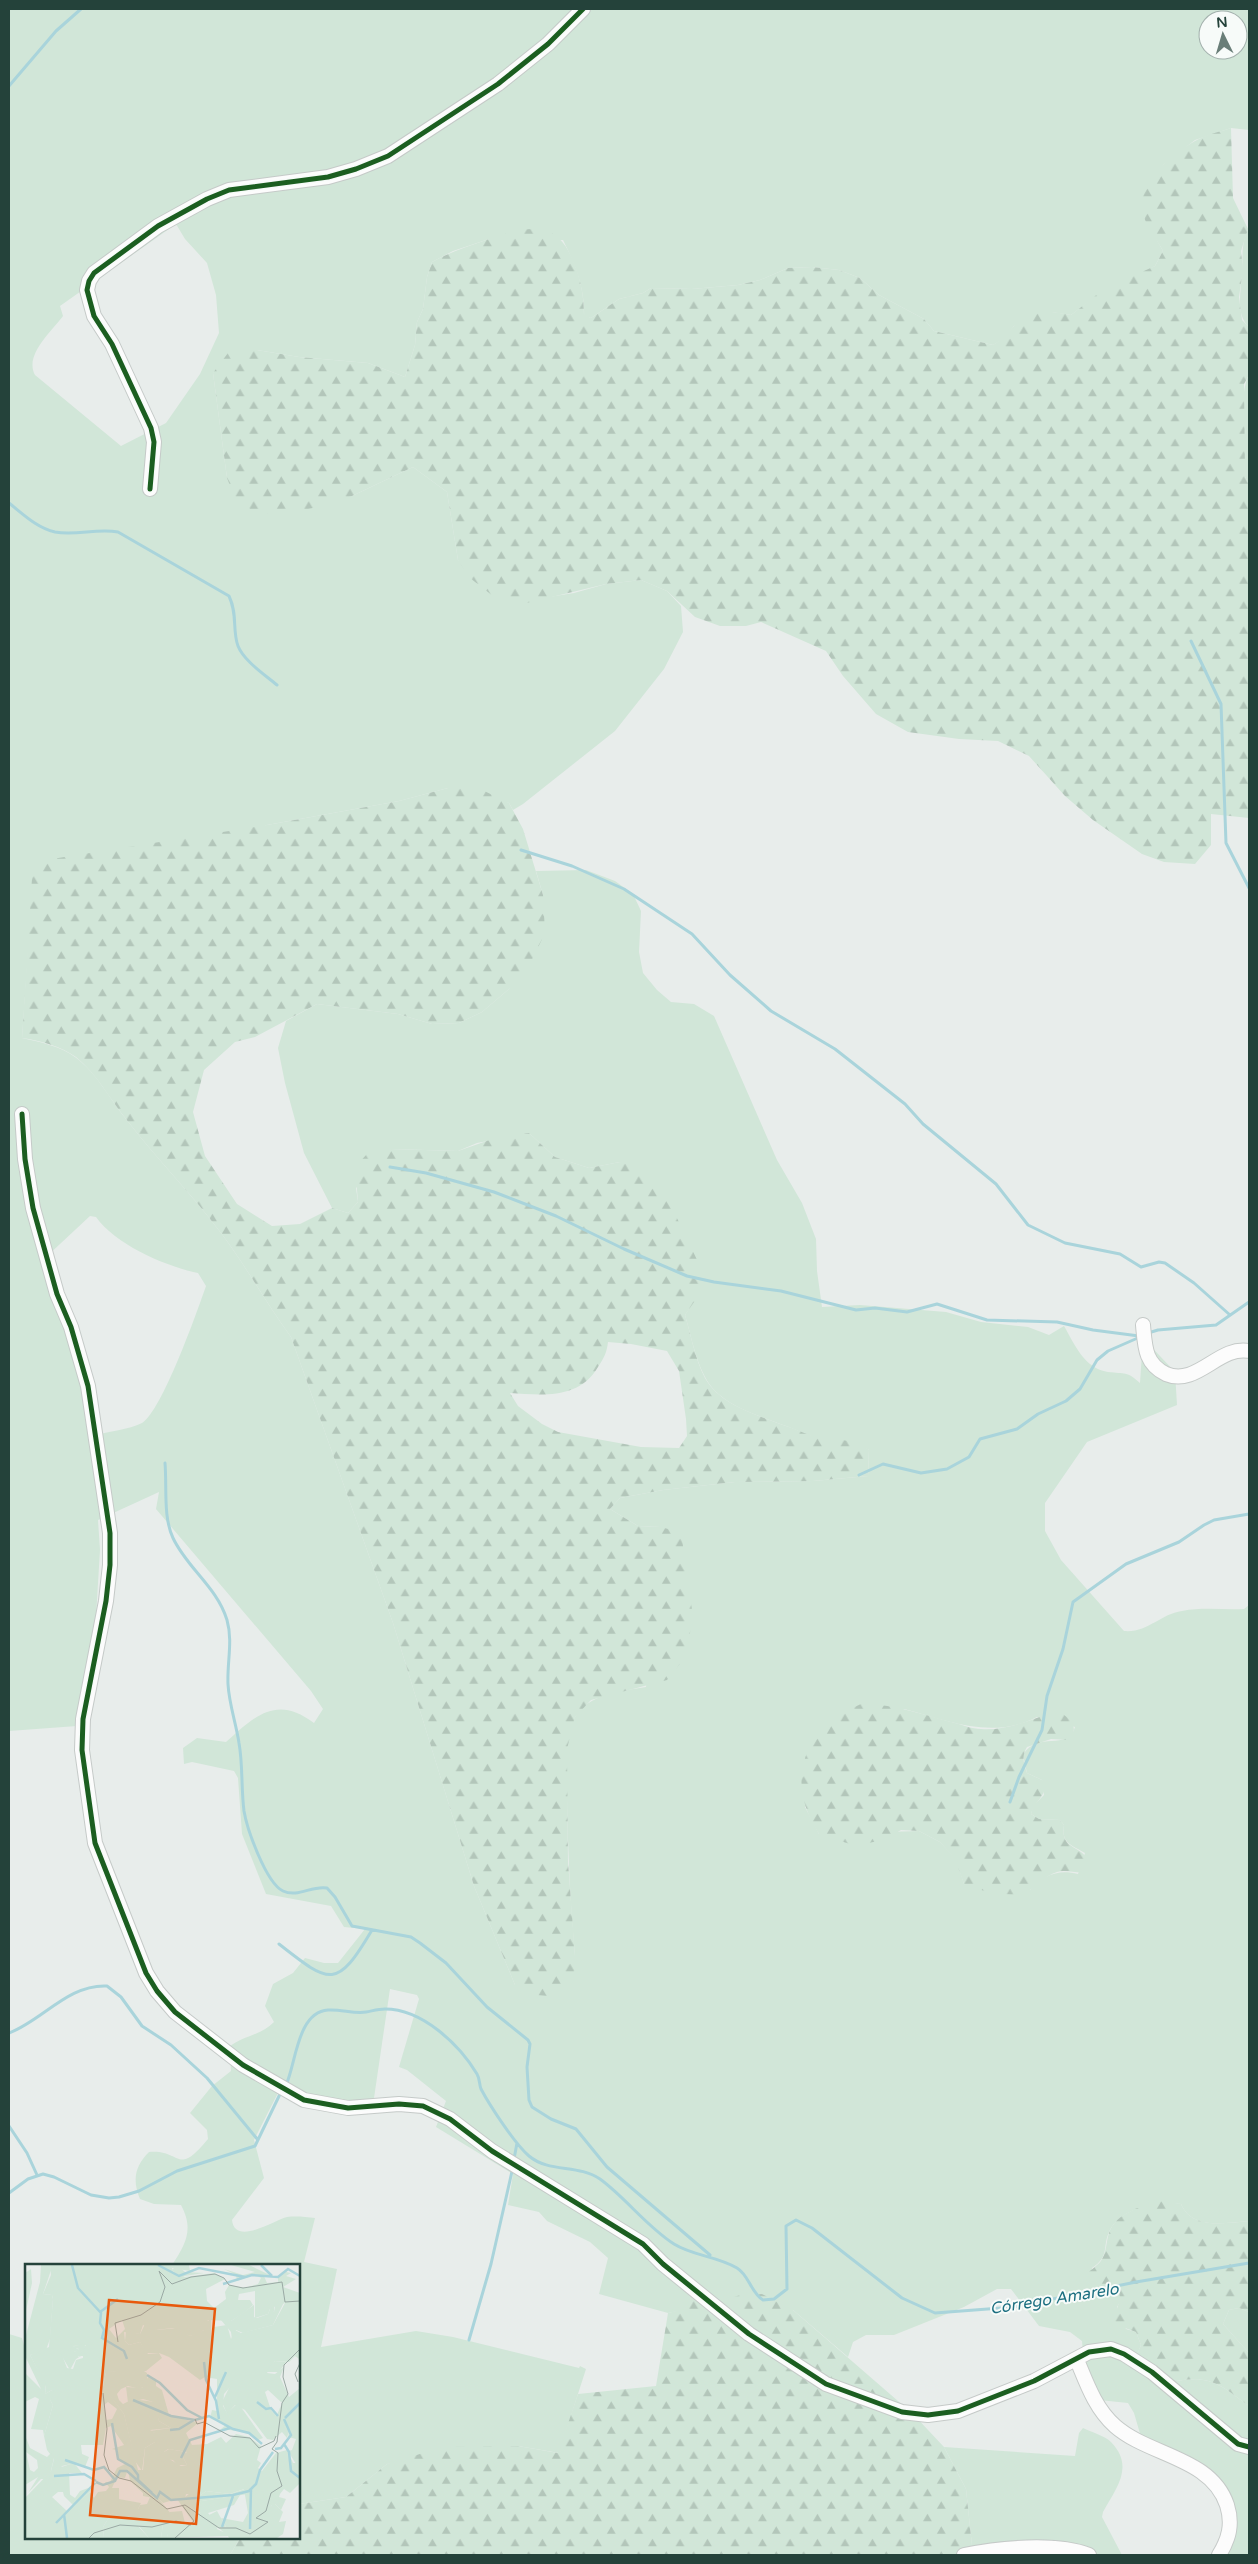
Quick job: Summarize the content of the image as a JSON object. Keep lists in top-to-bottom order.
{
  "water": ["Córrego Amarelo"],
  "north": "top"
}
